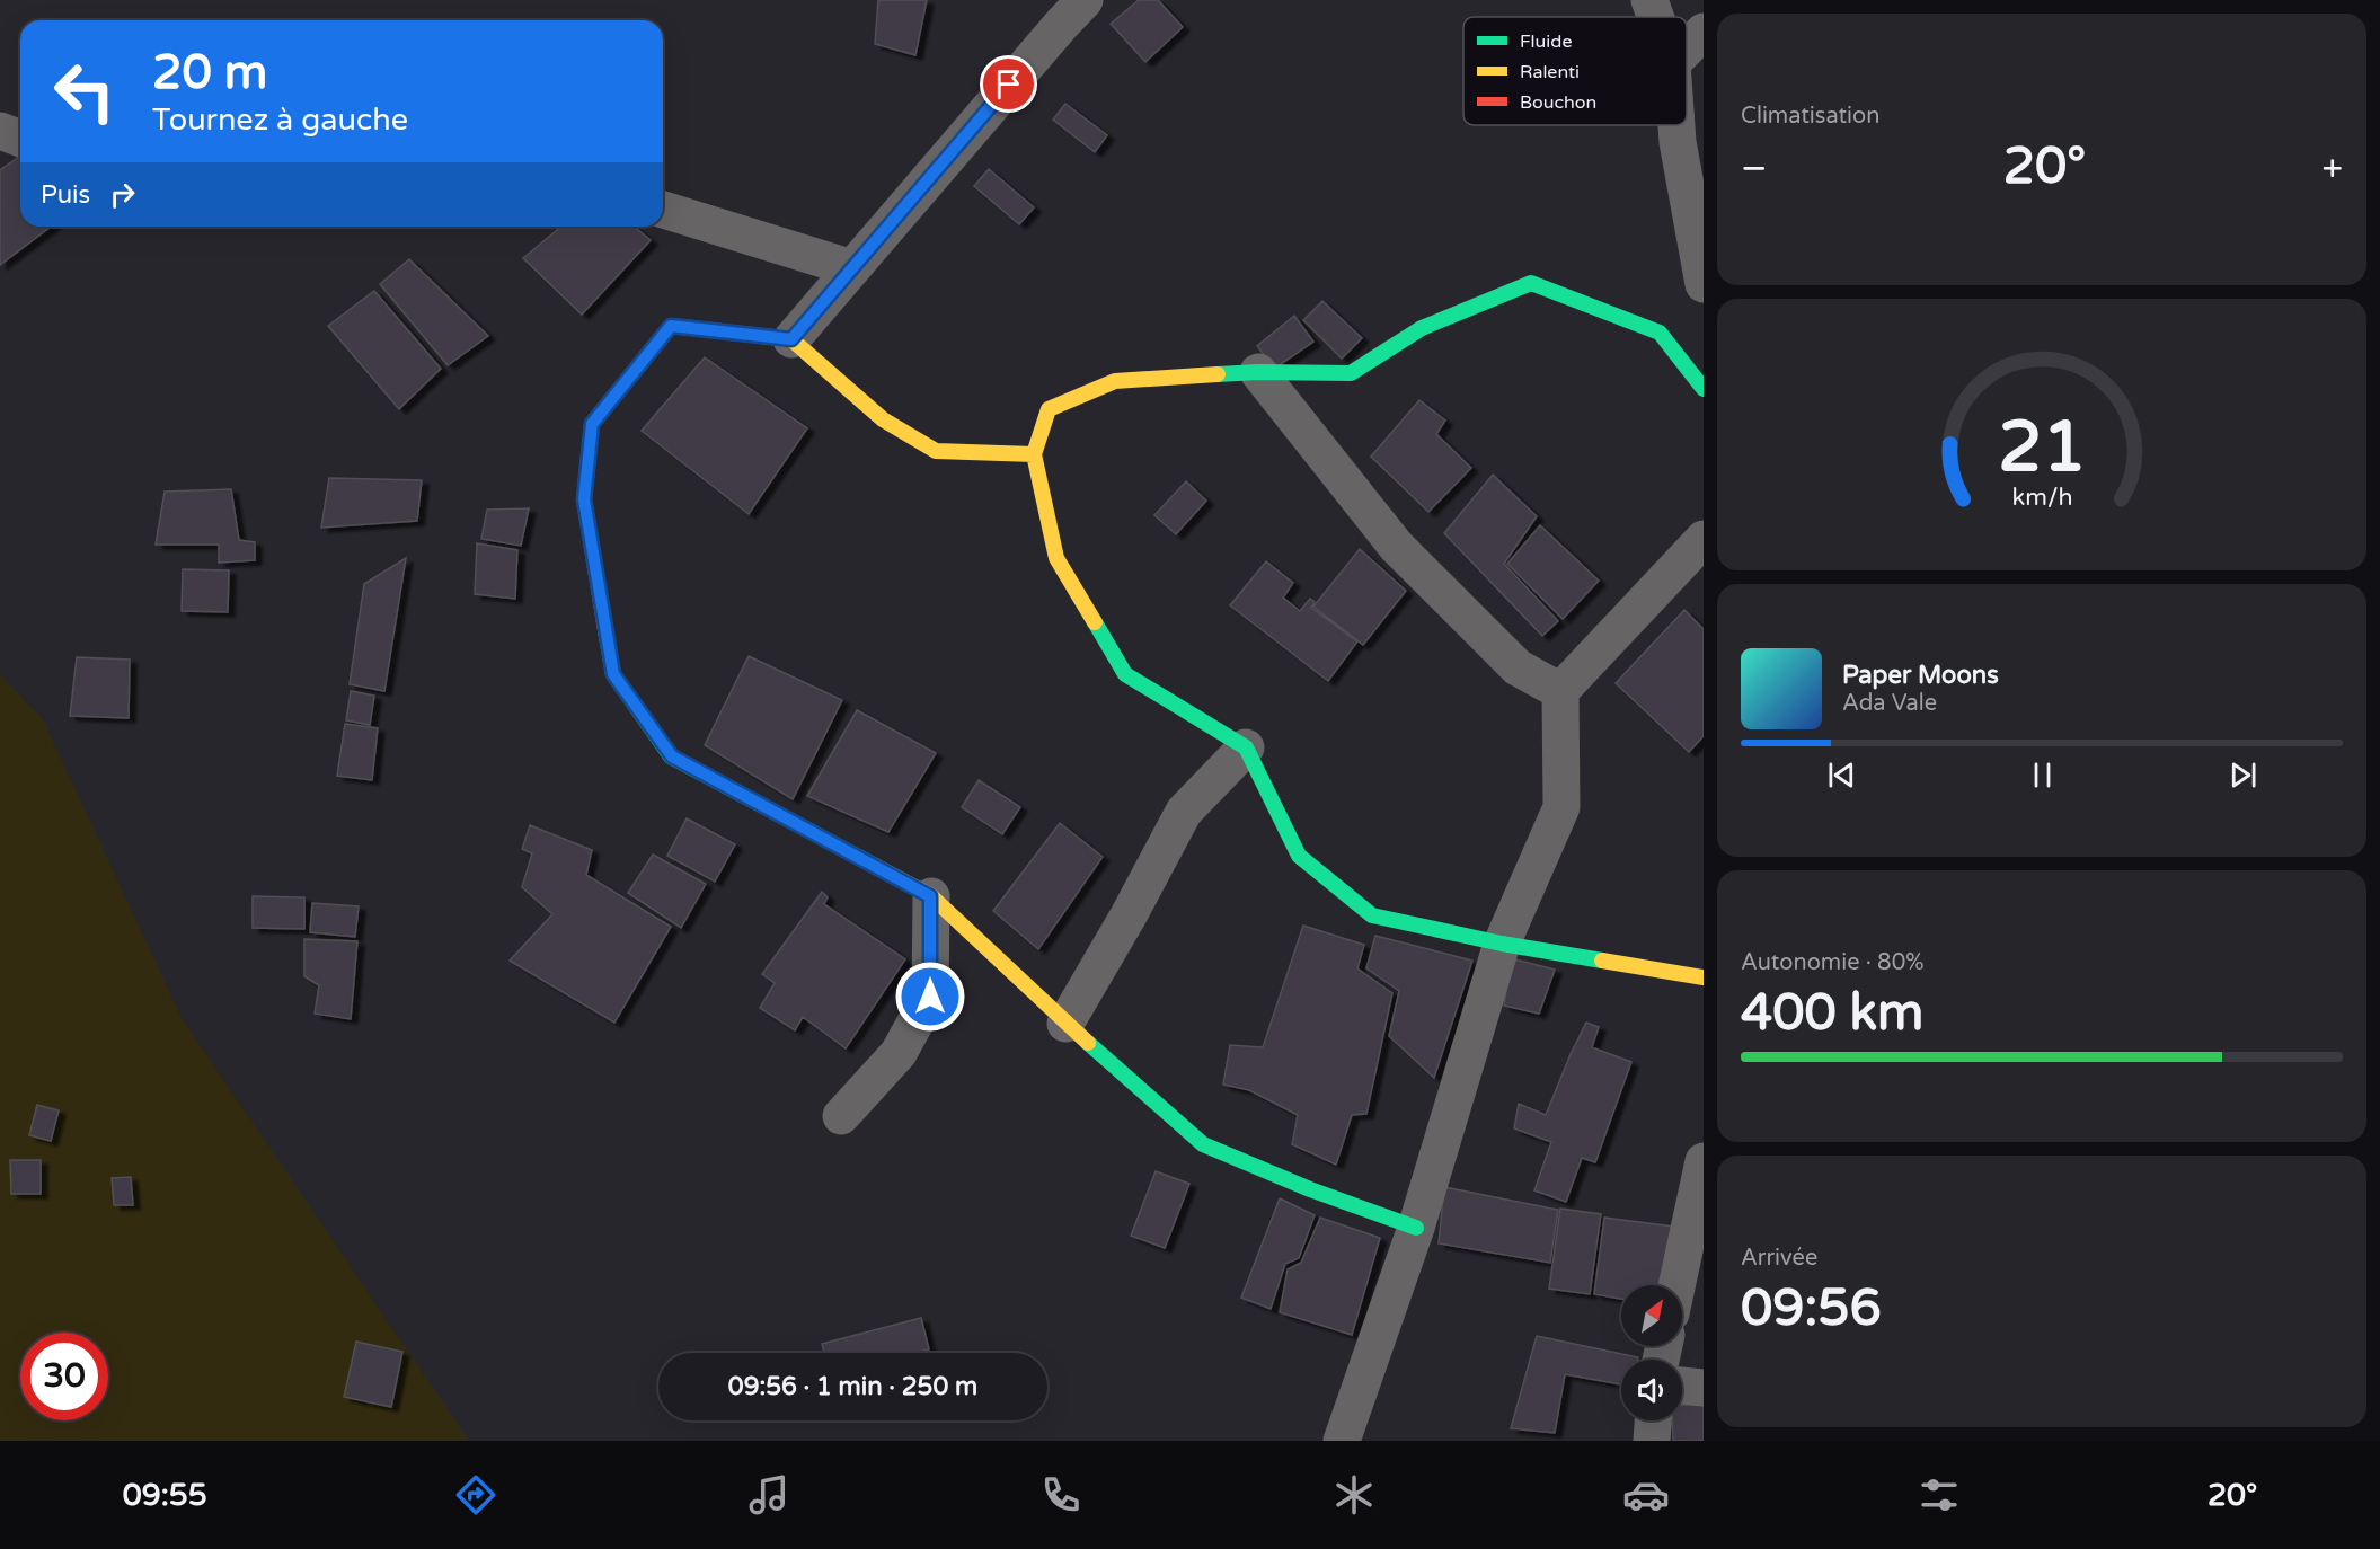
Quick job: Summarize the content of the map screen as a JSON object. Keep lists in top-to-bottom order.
{
  "legend": ["Fluide", "Ralenti", "Bouchon"],
  "north": "top right",
  "page": {
    "tile": [
      "Climatisation",
      ["Autonomie · 80%", "400 km"],
      ["Arrivée", "09:56"]
    ],
    "turn": ["20 m", "Tournez à gauche"],
    "heat": ["−", "20°", "+"],
    "then": "Puis",
    "song": ["Paper Moons", "Ada Vale"],
    "limit": "30",
    "trip": "09:56 · 1 min · 250 m",
    "tabs": ["09:55", "20°"],
    "gauge": ["21", "km/h"]
  }
}
